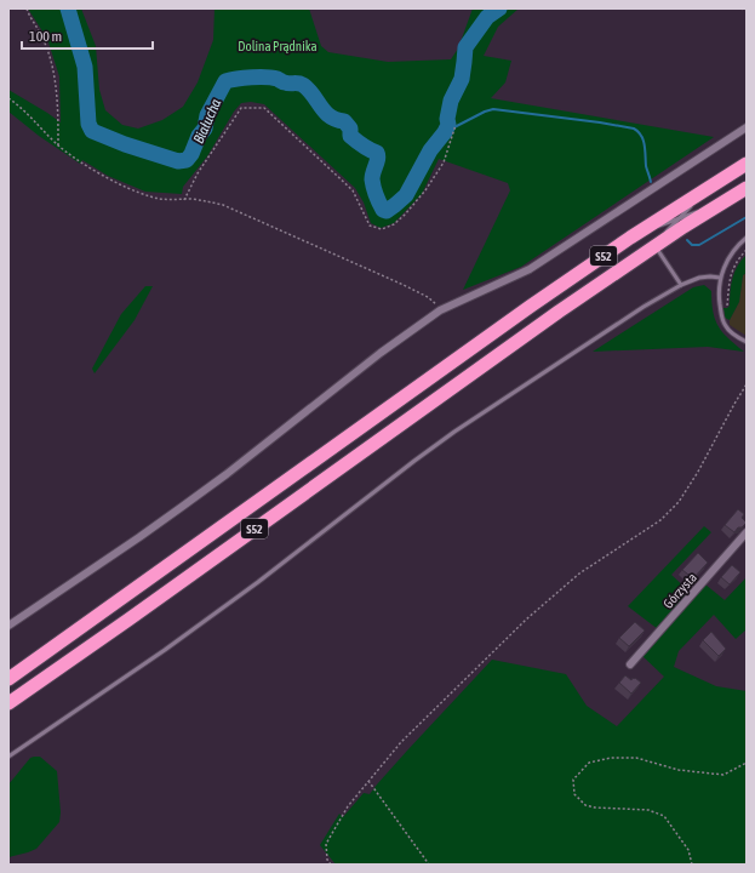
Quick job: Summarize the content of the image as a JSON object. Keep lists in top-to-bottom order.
{
  "streets": {
    "highway": ["S52"],
    "street": ["Górzysta"]
  },
  "water": ["Białucha"],
  "parks": ["Dolina Prądnika"],
  "scale_bar": "100 m"
}
